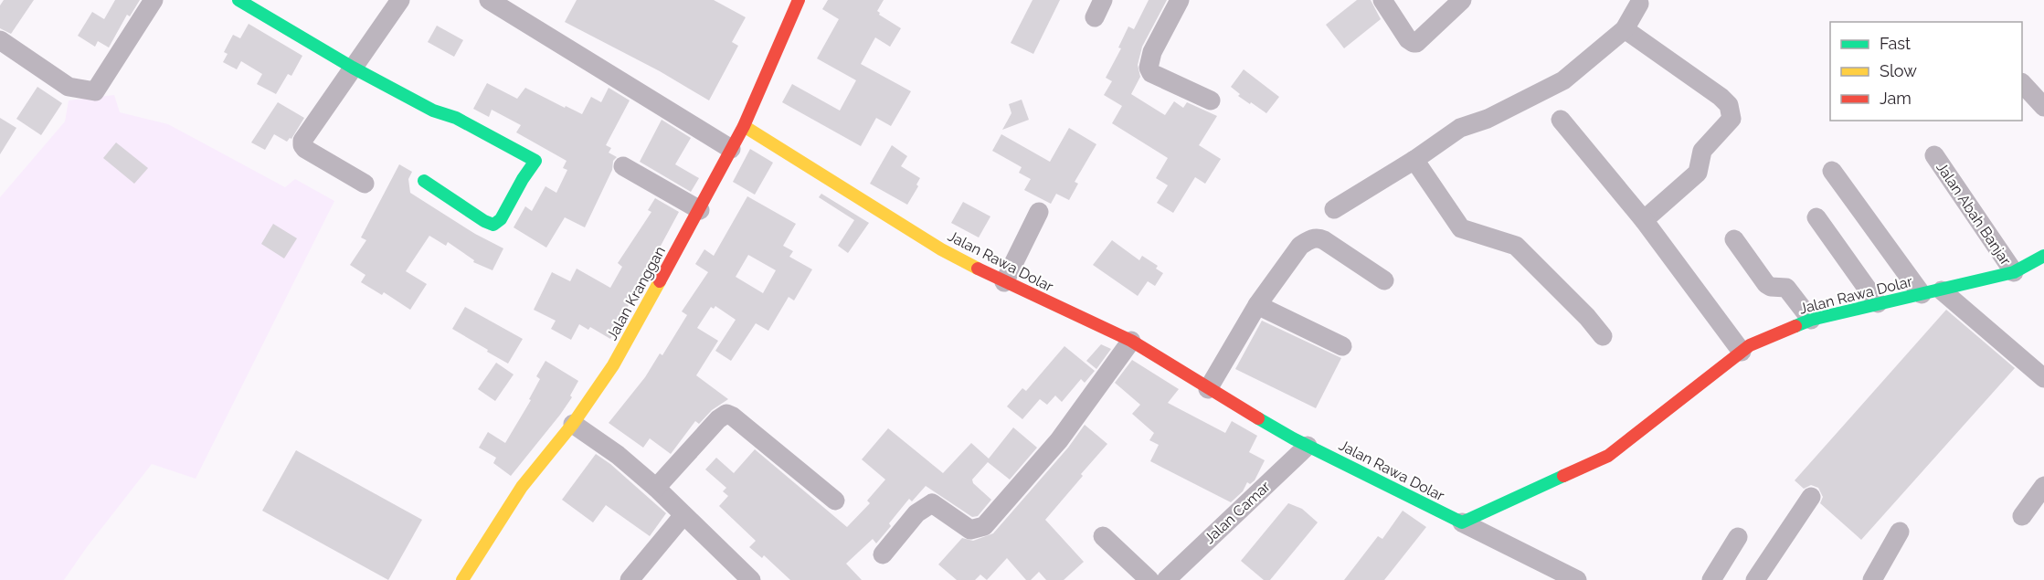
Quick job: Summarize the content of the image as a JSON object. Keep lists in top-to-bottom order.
{
  "streets": {
    "street": [
      "Jalan Abah Banjar",
      "Jalan Rawa Dolar",
      "Jalan Kranggan",
      "Jalan Camar"
    ]
  },
  "crossings": [
    ["Jalan Abah Banjar", "Jalan Rawa Dolar"],
    ["Jalan Rawa Dolar", "Jalan Kranggan"],
    ["Jalan Rawa Dolar", "Jalan Camar"]
  ],
  "legend": ["Fast", "Slow", "Jam"]
}
